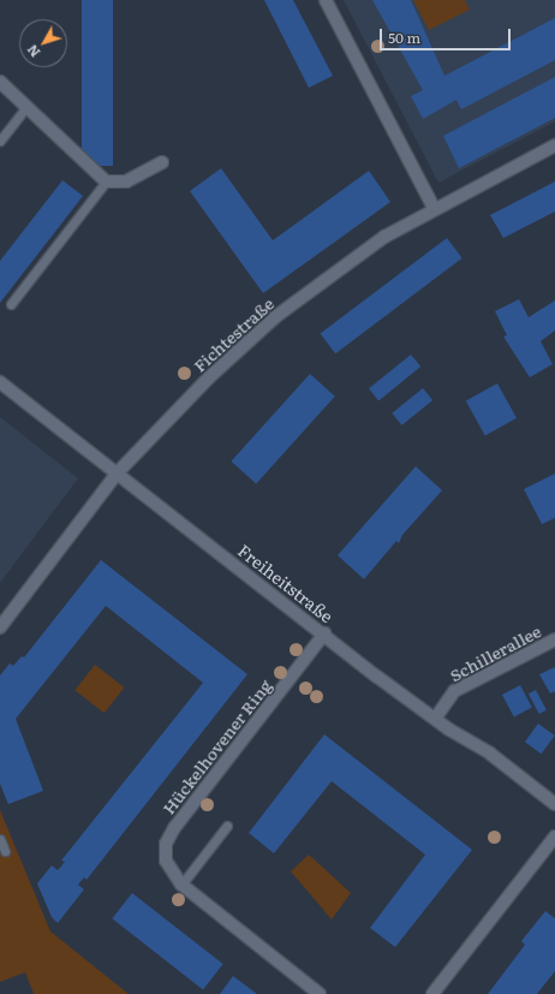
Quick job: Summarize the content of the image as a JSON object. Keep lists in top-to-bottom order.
{
  "streets": {
    "street": [
      "Fichtestraße",
      "Freiheitstraße",
      "Schillerallee",
      "Hückelhovener Ring"
    ]
  },
  "crossings": [
    ["Fichtestraße", "Freiheitstraße"],
    ["Freiheitstraße", "Schillerallee"],
    ["Freiheitstraße", "Hückelhovener Ring"]
  ],
  "scale_bar": "50 m",
  "north": "bottom left"
}
